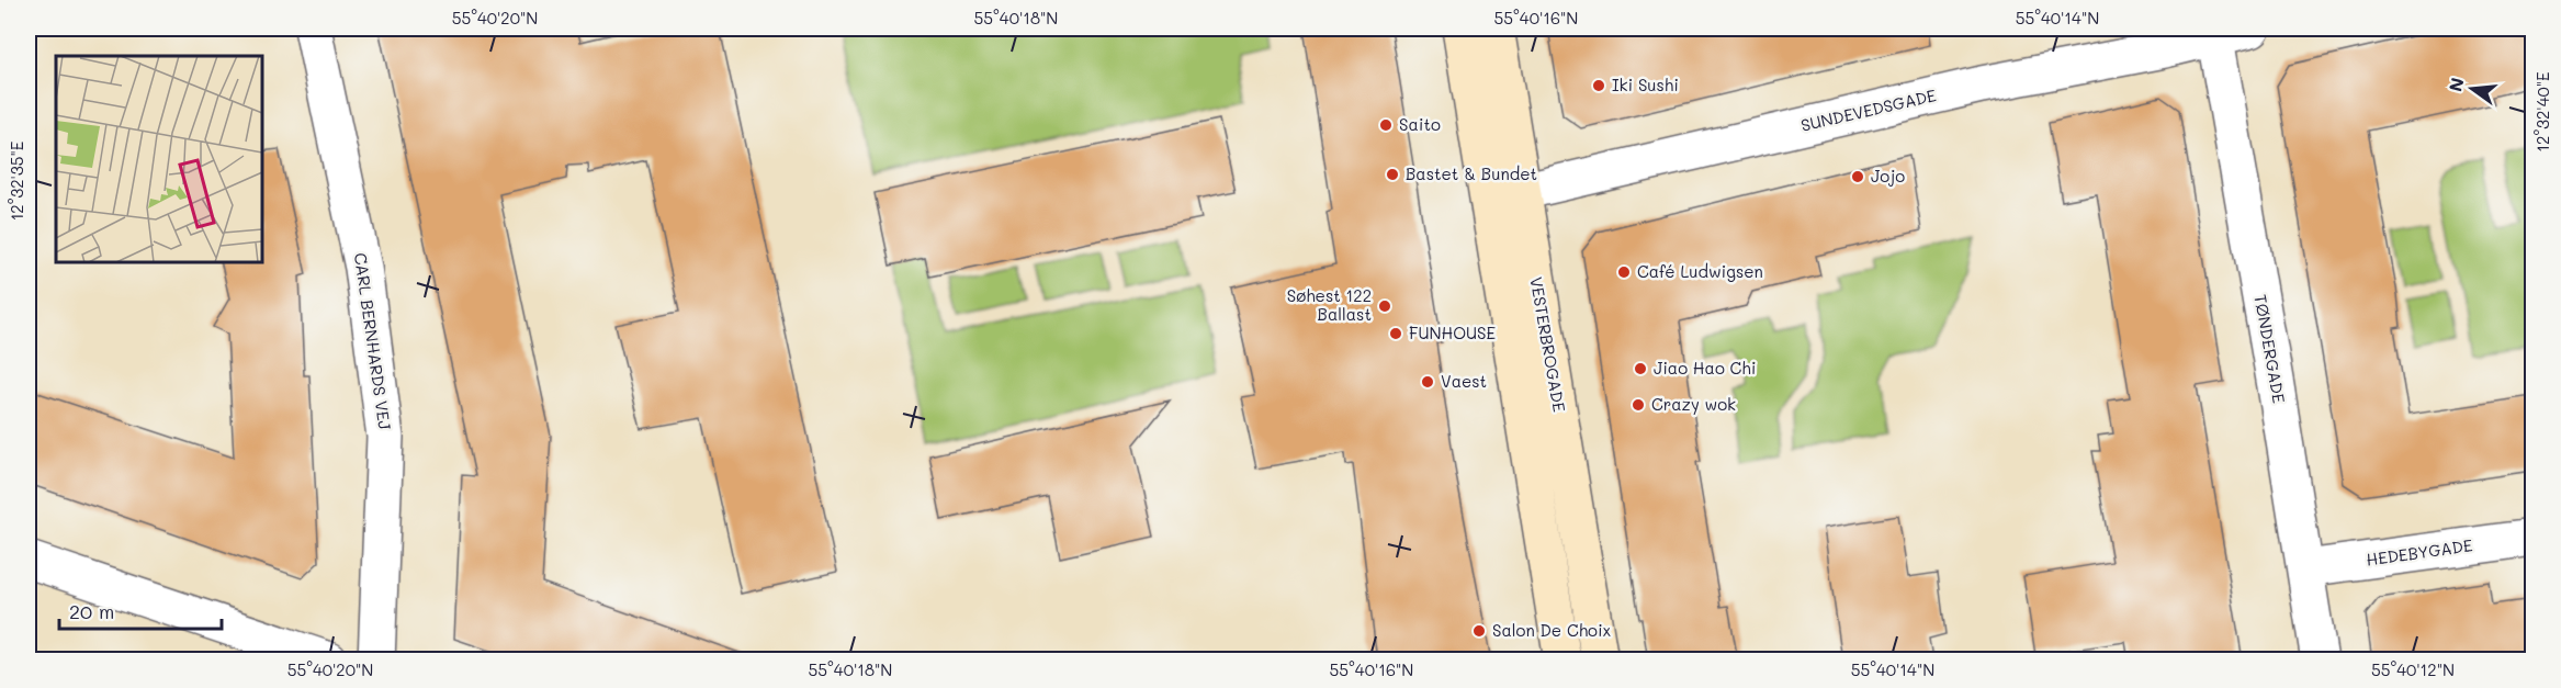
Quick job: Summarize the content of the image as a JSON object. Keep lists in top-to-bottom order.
{
  "streets": {
    "street": [
      "SUNDEVEDSGADE",
      "CARL BERNHARDS VEJ",
      "VESTERBROGADE",
      "TØNDERGADE",
      "HEDEBYGADE"
    ]
  },
  "crossings": [
    ["SUNDEVEDSGADE", "VESTERBROGADE"],
    ["SUNDEVEDSGADE", "TØNDERGADE"],
    ["TØNDERGADE", "HEDEBYGADE"]
  ],
  "places": [
    "Iki Sushi",
    "Saito",
    "Bastet & Bundet",
    "Jojo",
    "Café Ludwigsen",
    "Søhest 122 Ballast",
    "FUNHOUSE",
    "Jiao Hao Chi",
    "Vaest",
    "Crazy wok",
    "Salon De Choix"
  ],
  "scale_bar": "20 m",
  "north": "left",
  "coordinates": [
    "55°40'20\"N",
    "55°40'18\"N",
    "55°40'16\"N",
    "55°40'14\"N",
    "12°32'40\"E",
    "12°32'35\"E",
    "55°40'12\"N"
  ]
}
